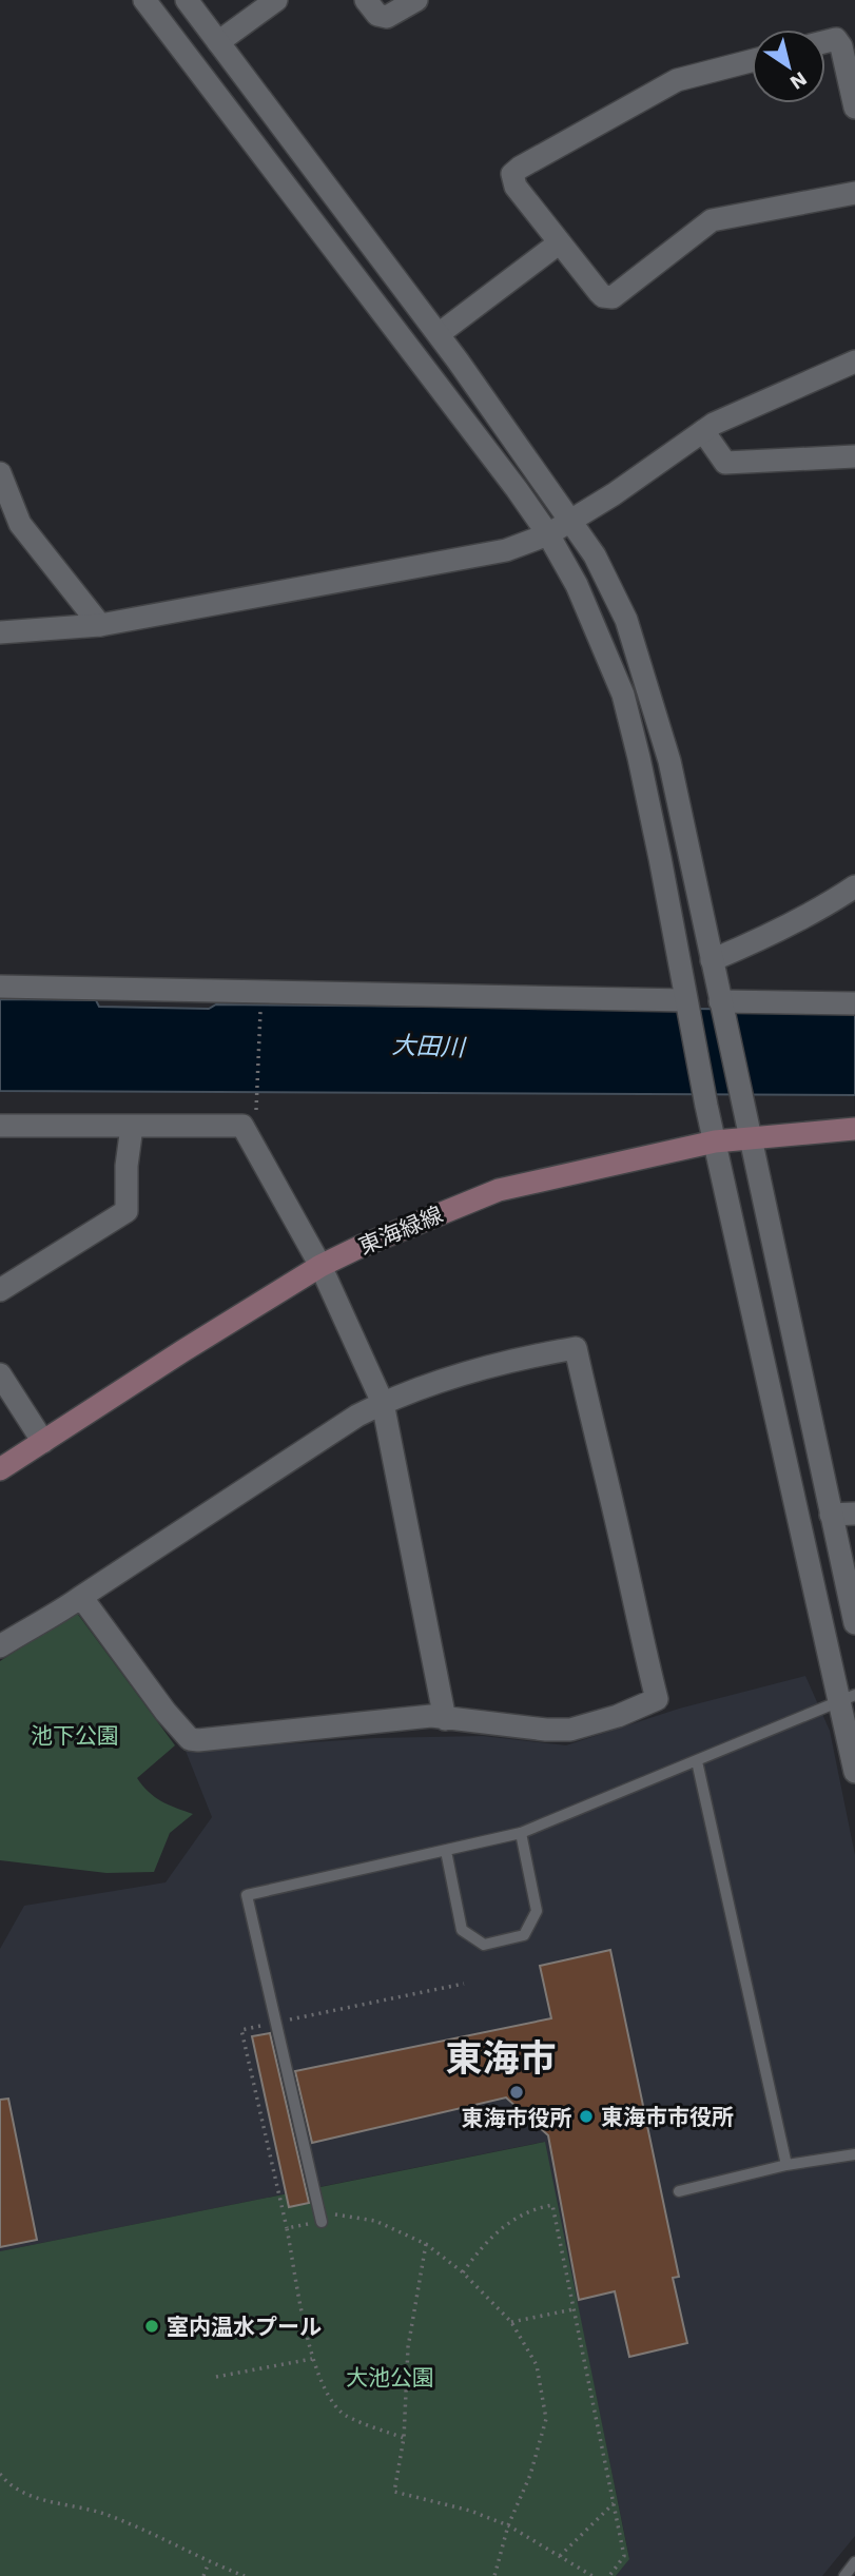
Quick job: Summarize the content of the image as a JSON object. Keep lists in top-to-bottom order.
{
  "streets": {
    "main road": ["東海緑線"]
  },
  "districts": ["東海市"],
  "water": ["大田川"],
  "parks": ["池下公園", "大池公園"],
  "places": ["東海市役所", "東海市市役所", "室内温水プール"],
  "north": "bottom right"
}
